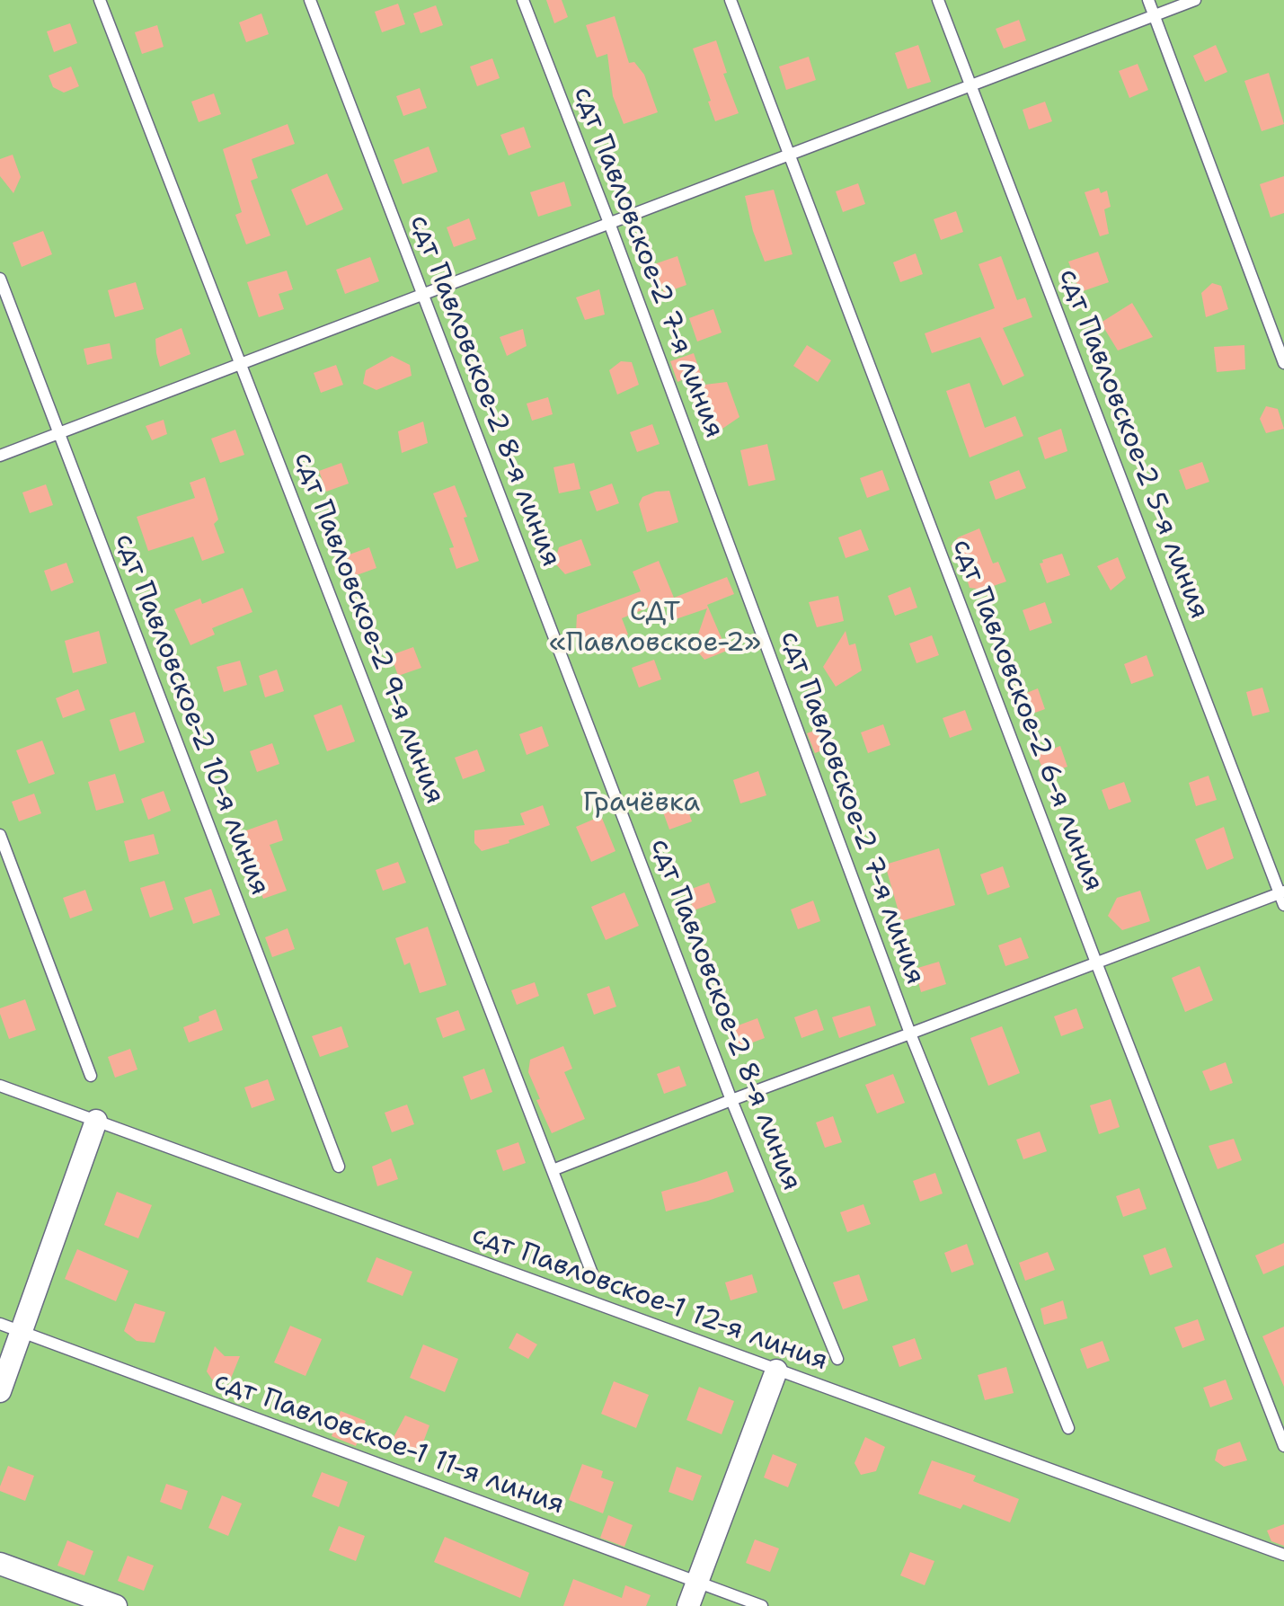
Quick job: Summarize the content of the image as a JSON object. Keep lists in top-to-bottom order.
{
  "streets": {
    "lane": [
      "сдт Павловское-2 7-я линия",
      "сдт Павловское-2 8-я линия",
      "сдт Павловское-2 5-я линия",
      "сдт Павловское-2 9-я линия",
      "сдт Павловское-2 10-я линия",
      "сдт Павловское-2 6-я линия",
      "сдт Павловское-1 12-я линия",
      "сдт Павловское-1 11-я линия"
    ]
  },
  "parks": ["СДТ «Павловское-2»", "Грачёвка"]
}
